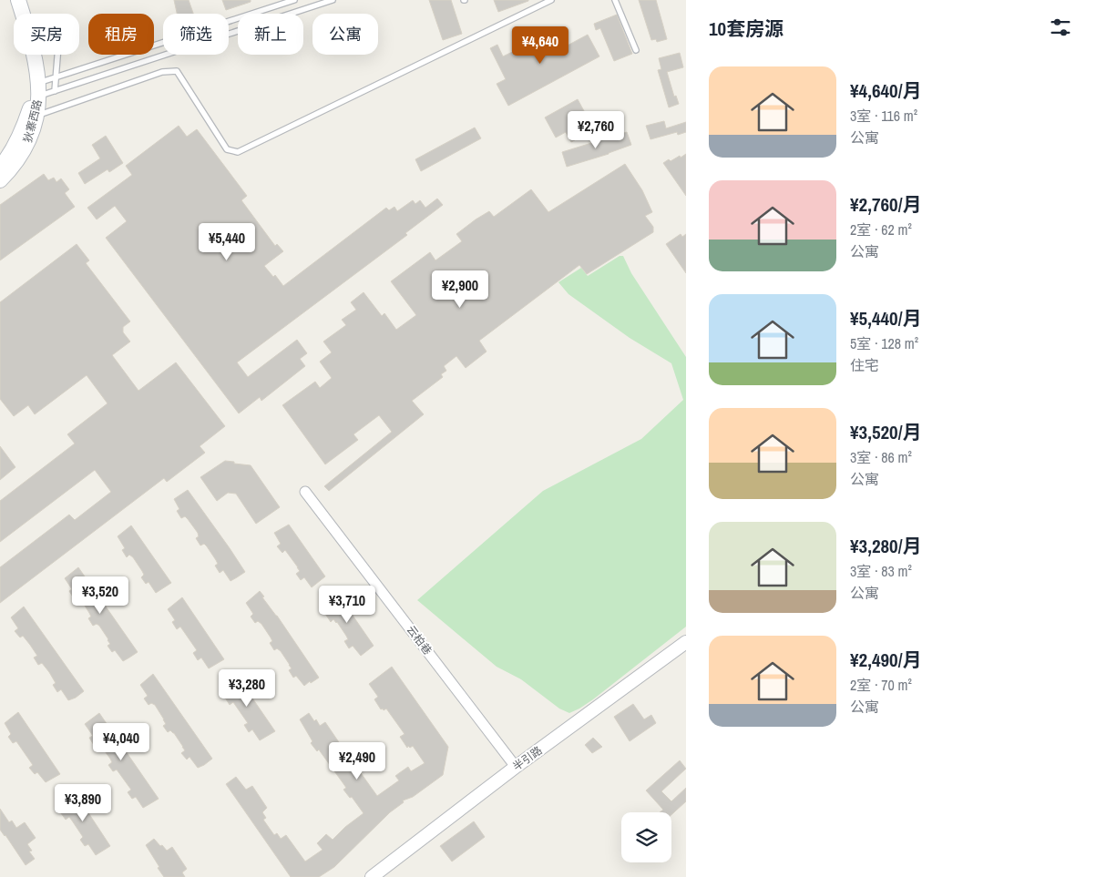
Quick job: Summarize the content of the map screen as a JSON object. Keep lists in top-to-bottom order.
{
  "streets": {
    "main road": ["狄寨西路"],
    "street": ["云柏巷", "半引路"]
  },
  "crossings": [
    ["云柏巷", "半引路"]
  ],
  "page": {
    "heading": "10套房源",
    "chip": [
      "买房",
      "租房",
      "筛选",
      "新上",
      "公寓"
    ],
    "price": [
      "¥4,640",
      "¥2,760",
      "¥5,440",
      "¥2,900",
      "¥3,520",
      "¥3,710",
      "¥3,280",
      "¥4,040",
      "¥2,490",
      "¥3,890"
    ],
    "list": [
      {
        "name": "¥4,640/月",
        "note": "3室 · 116 m² · 公寓"
      },
      {
        "name": "¥2,760/月",
        "note": "2室 · 62 m² · 公寓"
      },
      {
        "name": "¥5,440/月",
        "note": "5室 · 128 m² · 住宅"
      },
      {
        "name": "¥3,520/月",
        "note": "3室 · 86 m² · 公寓"
      },
      {
        "name": "¥3,280/月",
        "note": "3室 · 83 m² · 公寓"
      },
      {
        "name": "¥2,490/月",
        "note": "2室 · 70 m² · 公寓"
      }
    ]
  }
}
